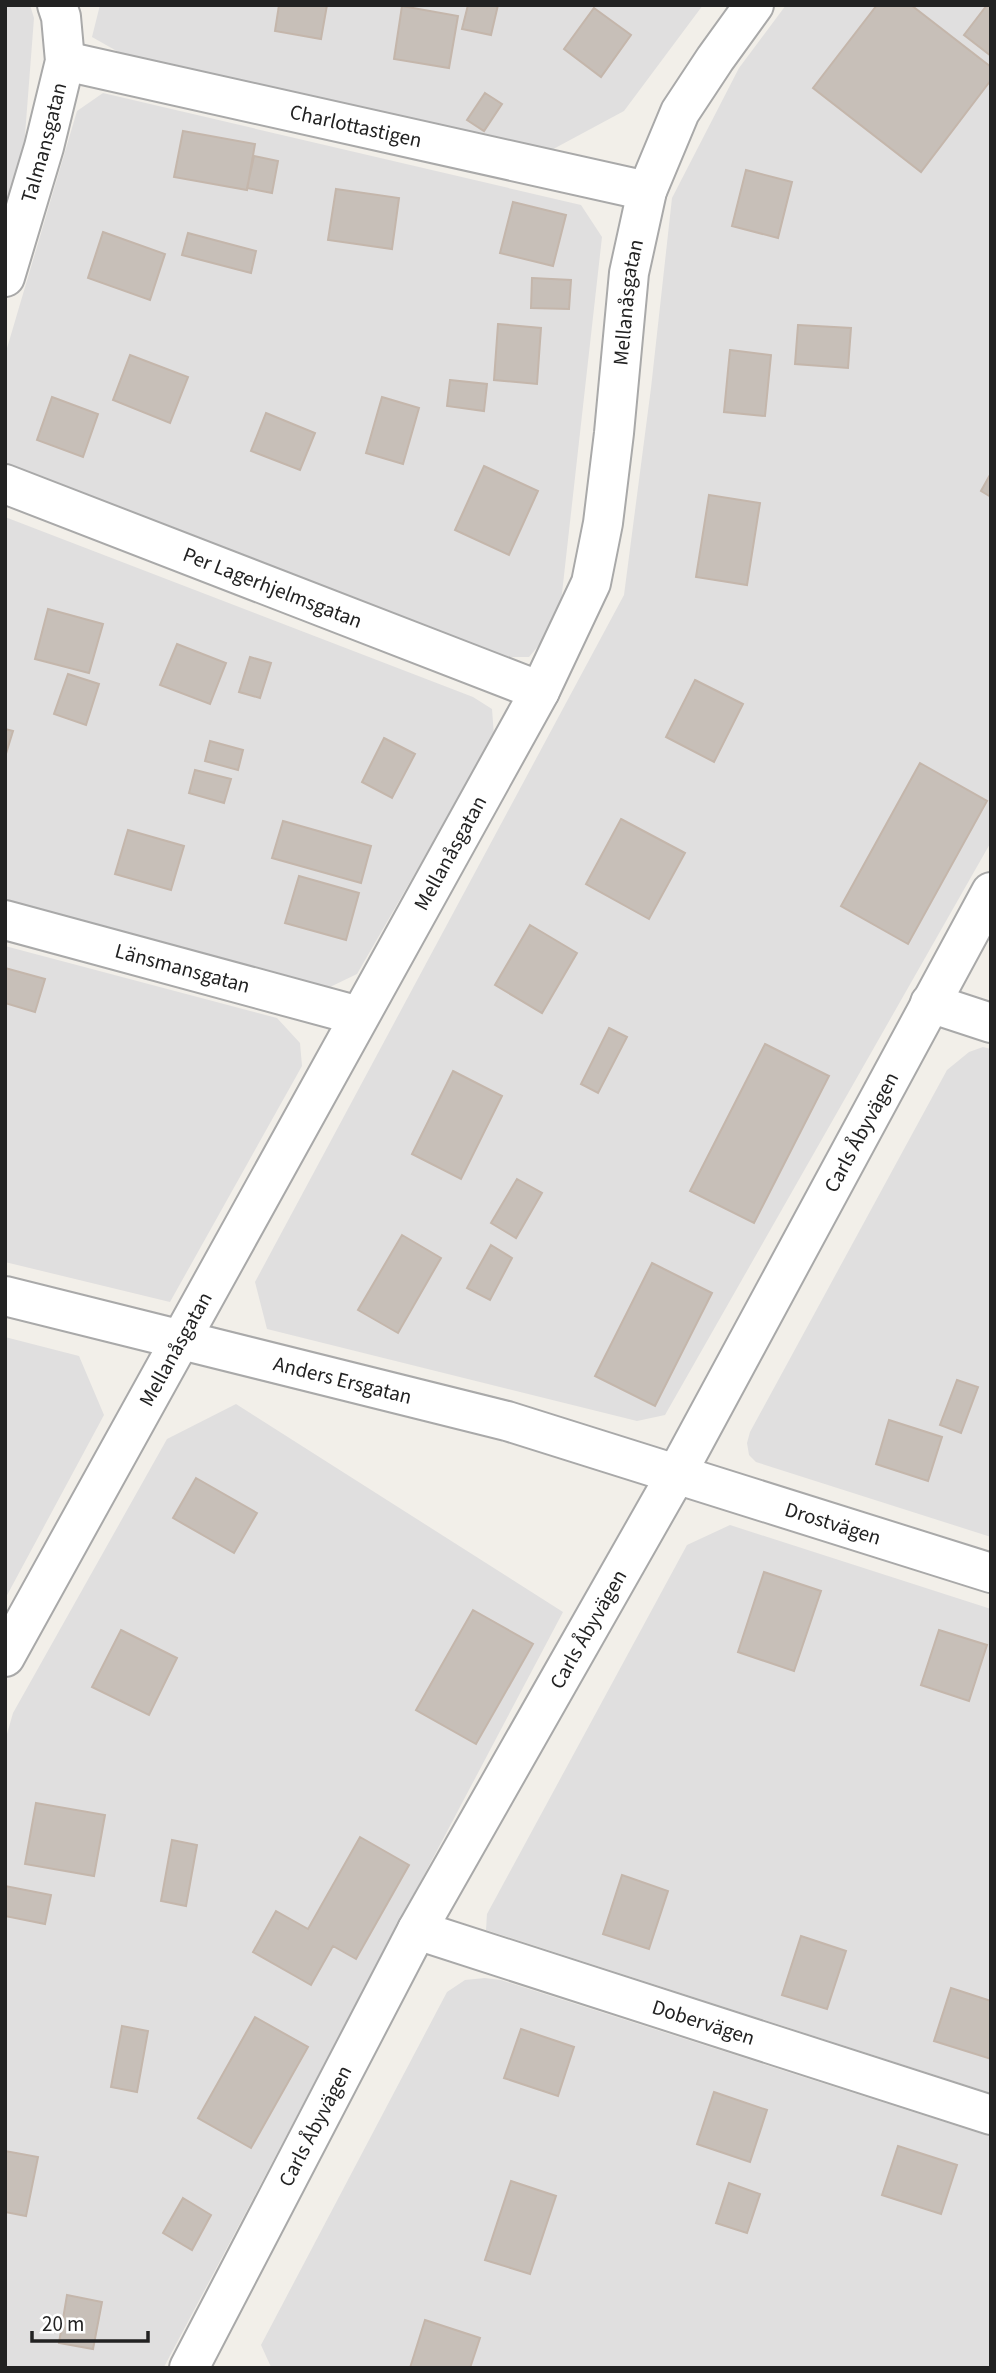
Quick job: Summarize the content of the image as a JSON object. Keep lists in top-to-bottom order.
{
  "streets": {
    "street": [
      "Charlottastigen",
      "Talmansgatan",
      "Mellanåsgatan",
      "Per Lagerhjelmsgatan",
      "Länsmansgatan",
      "Carls Åbyvägen",
      "Anders Ersgatan",
      "Drostvägen",
      "Dobervägen"
    ]
  },
  "crossings": [
    ["Charlottastigen", "Talmansgatan"],
    ["Charlottastigen", "Mellanåsgatan"],
    ["Mellanåsgatan", "Per Lagerhjelmsgatan"],
    ["Mellanåsgatan", "Länsmansgatan"],
    ["Mellanåsgatan", "Anders Ersgatan"],
    ["Carls Åbyvägen", "Anders Ersgatan"],
    ["Carls Åbyvägen", "Drostvägen"],
    ["Carls Åbyvägen", "Dobervägen"],
    ["Anders Ersgatan", "Drostvägen"]
  ],
  "scale_bar": "20 m"
}
